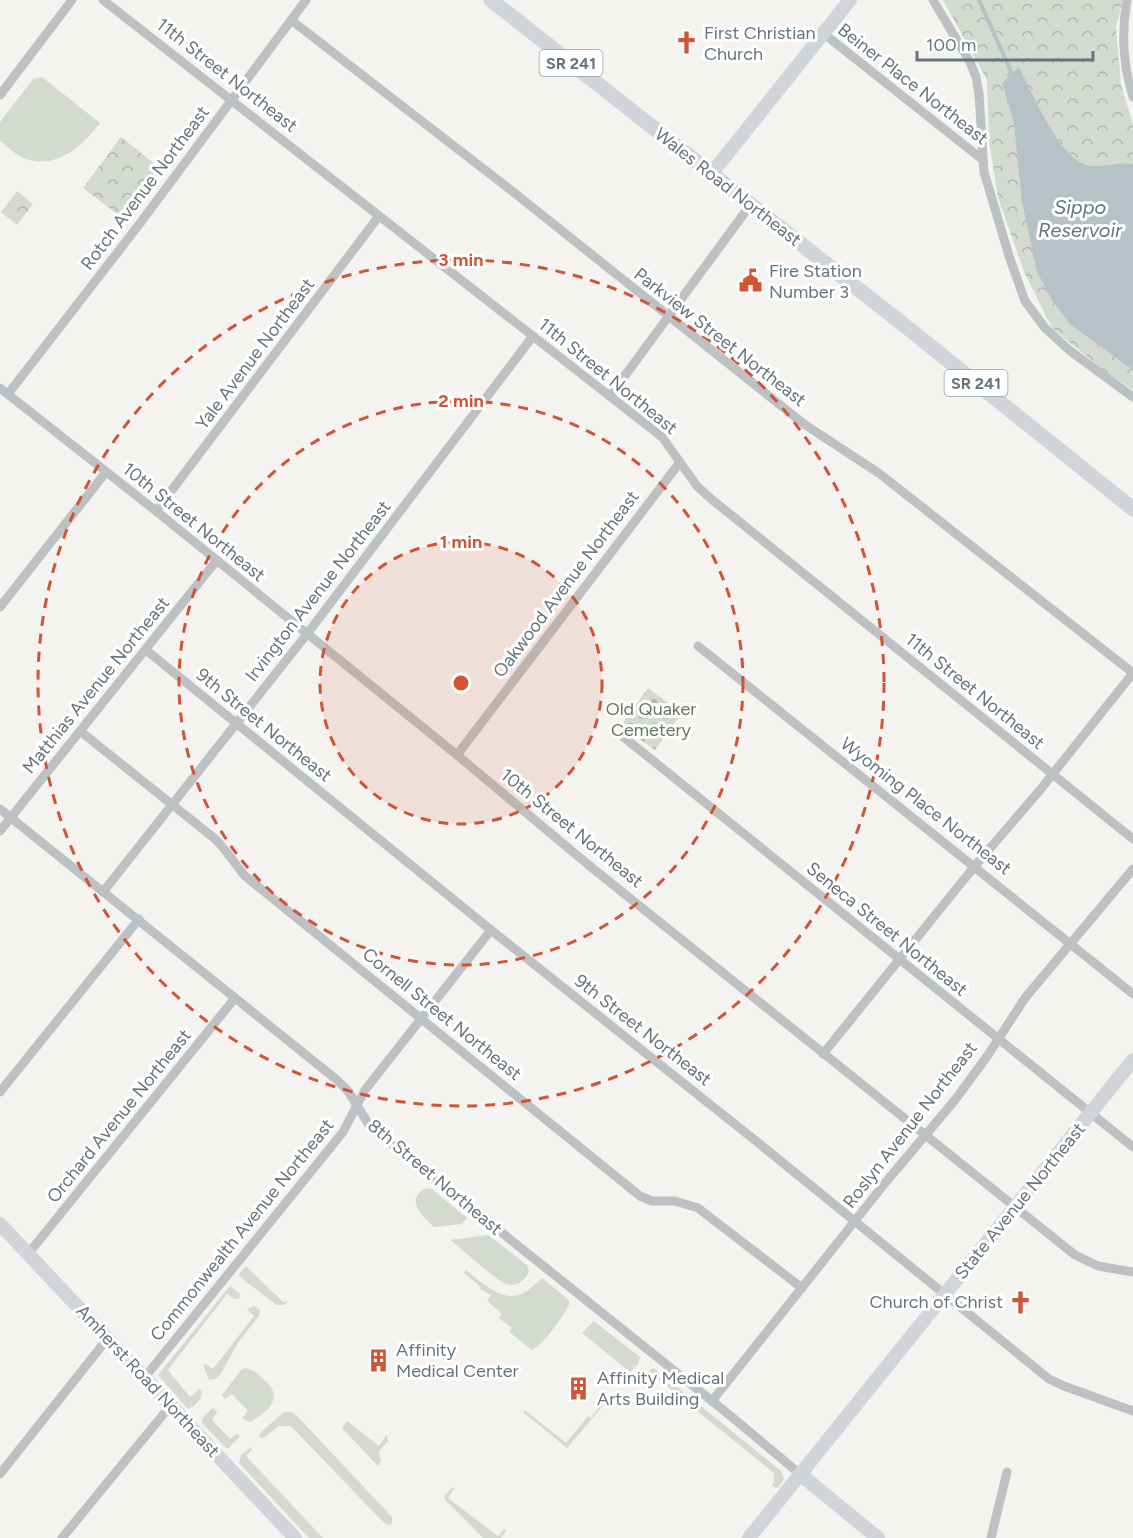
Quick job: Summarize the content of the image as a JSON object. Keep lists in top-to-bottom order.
{
  "streets": {
    "main road": ["SR 241", "Wales Road Northeast"],
    "street": [
      "11th Street Northeast",
      "Beiner Place Northeast",
      "Rotch Avenue Northeast",
      "Parkview Street Northeast",
      "Yale Avenue Northeast",
      "10th Street Northeast",
      "Oakwood Avenue Northeast",
      "Irvington Avenue Northeast",
      "Matthias Avenue Northeast",
      "9th Street Northeast",
      "Wyoming Place Northeast",
      "Seneca Street Northeast",
      "Cornell Street Northeast",
      "Orchard Avenue Northeast",
      "Roslyn Avenue Northeast",
      "8th Street Northeast",
      "State Avenue Northeast",
      "Commonwealth Avenue Northeast",
      "Amherst Road Northeast"
    ]
  },
  "crossings": [
    ["11th Street Northeast", "Rotch Avenue Northeast"],
    ["11th Street Northeast", "Yale Avenue Northeast"],
    ["11th Street Northeast", "Oakwood Avenue Northeast"],
    ["11th Street Northeast", "Irvington Avenue Northeast"],
    ["Rotch Avenue Northeast", "Parkview Street Northeast"],
    ["Rotch Avenue Northeast", "10th Street Northeast"],
    ["Yale Avenue Northeast", "10th Street Northeast"],
    ["10th Street Northeast", "Oakwood Avenue Northeast"],
    ["10th Street Northeast", "Irvington Avenue Northeast"],
    ["10th Street Northeast", "Matthias Avenue Northeast"],
    ["10th Street Northeast", "Roslyn Avenue Northeast"],
    ["10th Street Northeast", "State Avenue Northeast"],
    ["Irvington Avenue Northeast", "9th Street Northeast"],
    ["Irvington Avenue Northeast", "Cornell Street Northeast"],
    ["Irvington Avenue Northeast", "8th Street Northeast"],
    ["Matthias Avenue Northeast", "9th Street Northeast"],
    ["Matthias Avenue Northeast", "Cornell Street Northeast"],
    ["Matthias Avenue Northeast", "8th Street Northeast"],
    ["9th Street Northeast", "Roslyn Avenue Northeast"],
    ["9th Street Northeast", "State Avenue Northeast"],
    ["9th Street Northeast", "Commonwealth Avenue Northeast"],
    ["Wyoming Place Northeast", "Roslyn Avenue Northeast"],
    ["Seneca Street Northeast", "Roslyn Avenue Northeast"],
    ["Seneca Street Northeast", "State Avenue Northeast"],
    ["Cornell Street Northeast", "Roslyn Avenue Northeast"],
    ["Cornell Street Northeast", "Commonwealth Avenue Northeast"],
    ["Orchard Avenue Northeast", "8th Street Northeast"],
    ["Orchard Avenue Northeast", "Amherst Road Northeast"],
    ["Roslyn Avenue Northeast", "8th Street Northeast"],
    ["8th Street Northeast", "State Avenue Northeast"],
    ["8th Street Northeast", "Commonwealth Avenue Northeast"],
    ["Commonwealth Avenue Northeast", "Amherst Road Northeast"]
  ],
  "water": ["Sippo Reservoir"],
  "parks": ["Old Quaker Cemetery"],
  "places": {
    "church": ["First Christian Church", "Church of Christ"],
    "public building": ["Fire Station Number 3"],
    "building": ["Affinity Medical Center", "Affinity Medical Arts Building"]
  },
  "scale_bar": "100 m",
  "rings": ["3 min", "2 min", "1 min"]
}
